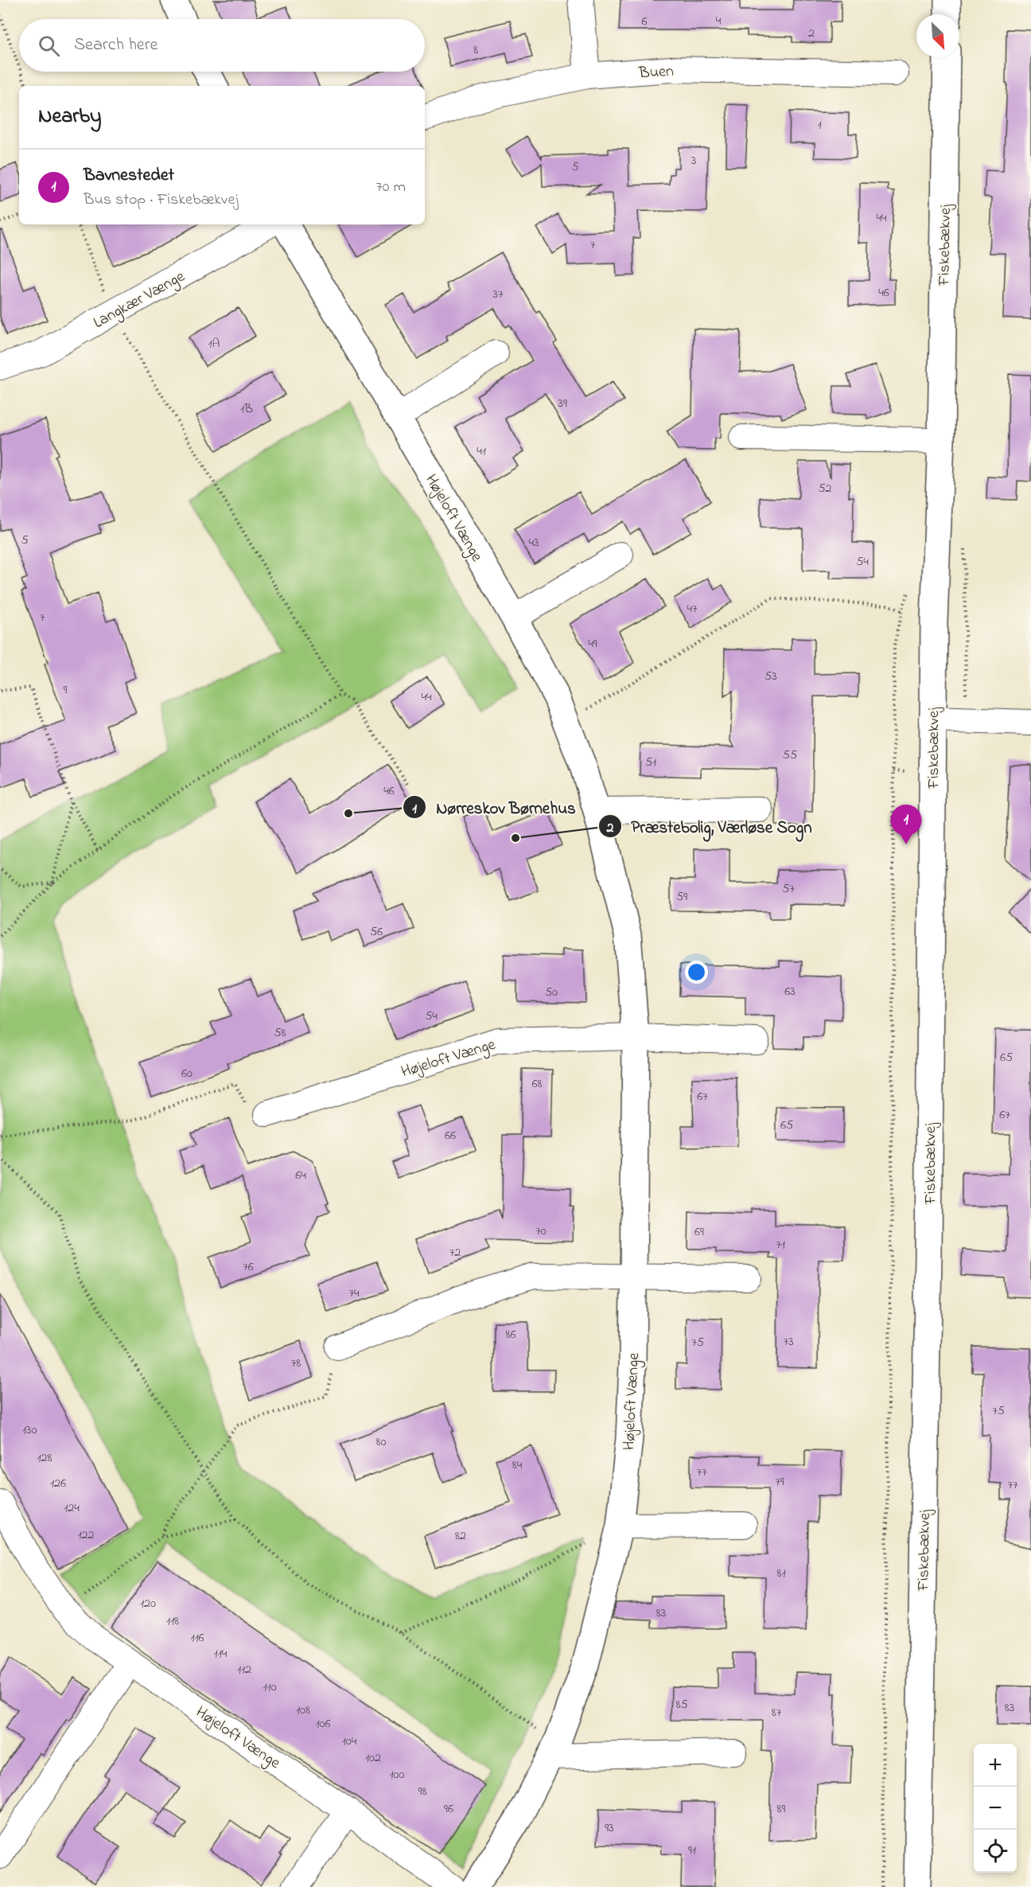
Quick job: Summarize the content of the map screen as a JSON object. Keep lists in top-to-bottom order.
{
  "streets": {
    "street": [
      "Buen",
      "Fiskebækvej",
      "Langkær Vænge",
      "Højeloft Vænge"
    ]
  },
  "places": ["Nørreskov Børnehus", "Præstebolig, Værløse Sogn"],
  "house_numbers": [
    "4",
    "6",
    "2",
    "8",
    "1",
    "3",
    "5",
    "44",
    "7",
    "46",
    "37",
    "1A",
    "39",
    "1B",
    "41",
    "52",
    "5",
    "43",
    "54",
    "47",
    "7",
    "49",
    "53",
    "9",
    "44",
    "55",
    "51",
    "46",
    "57",
    "59",
    "56",
    "63",
    "50",
    "54",
    "58",
    "65",
    "60",
    "68",
    "67",
    "67",
    "65",
    "66",
    "64",
    "70",
    "69",
    "71",
    "72",
    "76",
    "74",
    "86",
    "73",
    "75",
    "78",
    "75",
    "130",
    "80",
    "128",
    "84",
    "77",
    "79",
    "126",
    "77",
    "124",
    "122",
    "82",
    "81",
    "120",
    "83",
    "118",
    "116",
    "114",
    "112",
    "110",
    "85",
    "83",
    "108",
    "87",
    "106",
    "104",
    "102",
    "100",
    "98",
    "96",
    "89",
    "93",
    "91"
  ],
  "north": "bottom right",
  "page": {
    "search": "Search here",
    "heading": "Nearby",
    "list": [
      {
        "mark": "1",
        "name": "Bavnestedet",
        "note": "Bus stop · Fiskebækvej",
        "value": "70 m"
      }
    ],
    "pins": "1",
    "map_buttons": ["+", "−"]
  }
}
